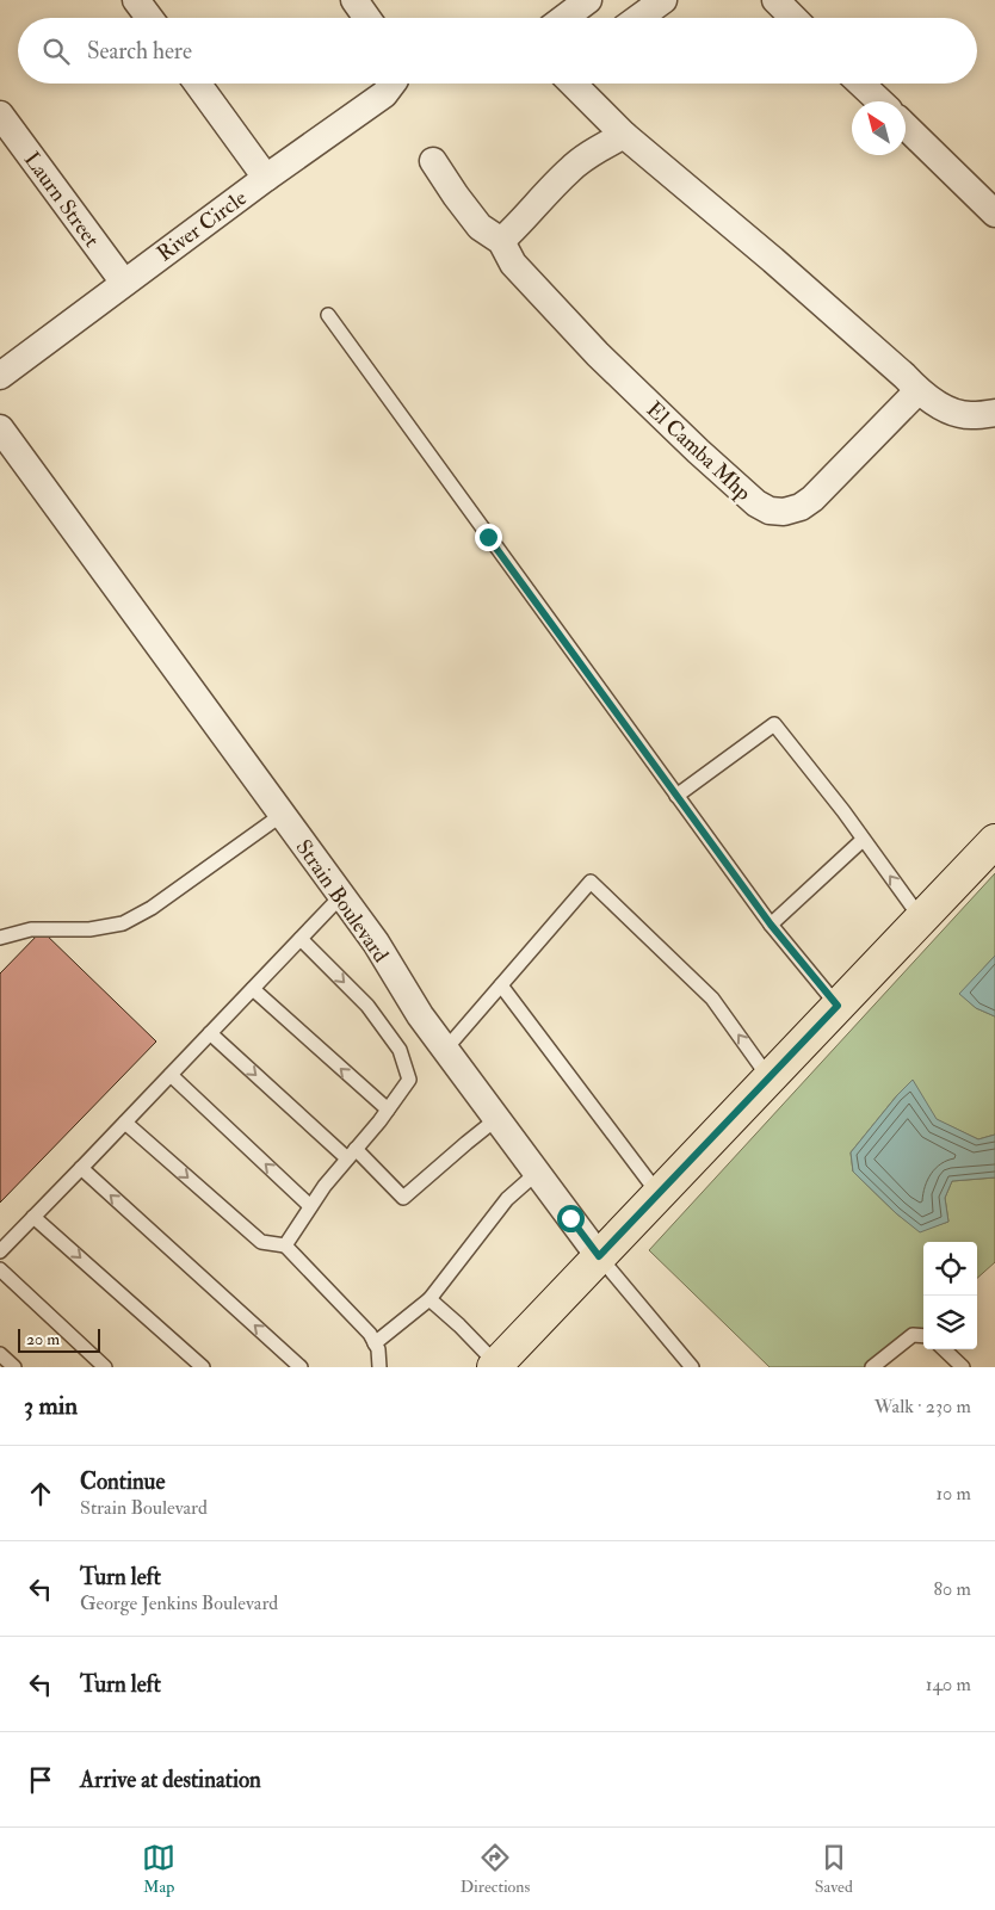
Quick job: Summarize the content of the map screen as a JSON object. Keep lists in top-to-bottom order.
{
  "streets": {
    "street": [
      "Laurn Street",
      "River Circle",
      "El Camba Mhp",
      "Strain Boulevard"
    ]
  },
  "crossings": [
    ["Laurn Street", "River Circle"]
  ],
  "scale_bar": "20 m",
  "north": "top left",
  "page": {
    "search": "Search here",
    "scale": "20 m",
    "heading": ["3 min", "Walk · 230 m"],
    "list": [
      ["Continue", "Strain Boulevard", "10 m"],
      ["Turn left", "George Jenkins Boulevard", "80 m"],
      ["Turn left", "140 m"],
      "Arrive at destination"
    ],
    "nav": ["Map", "Directions", "Saved"]
  }
}
